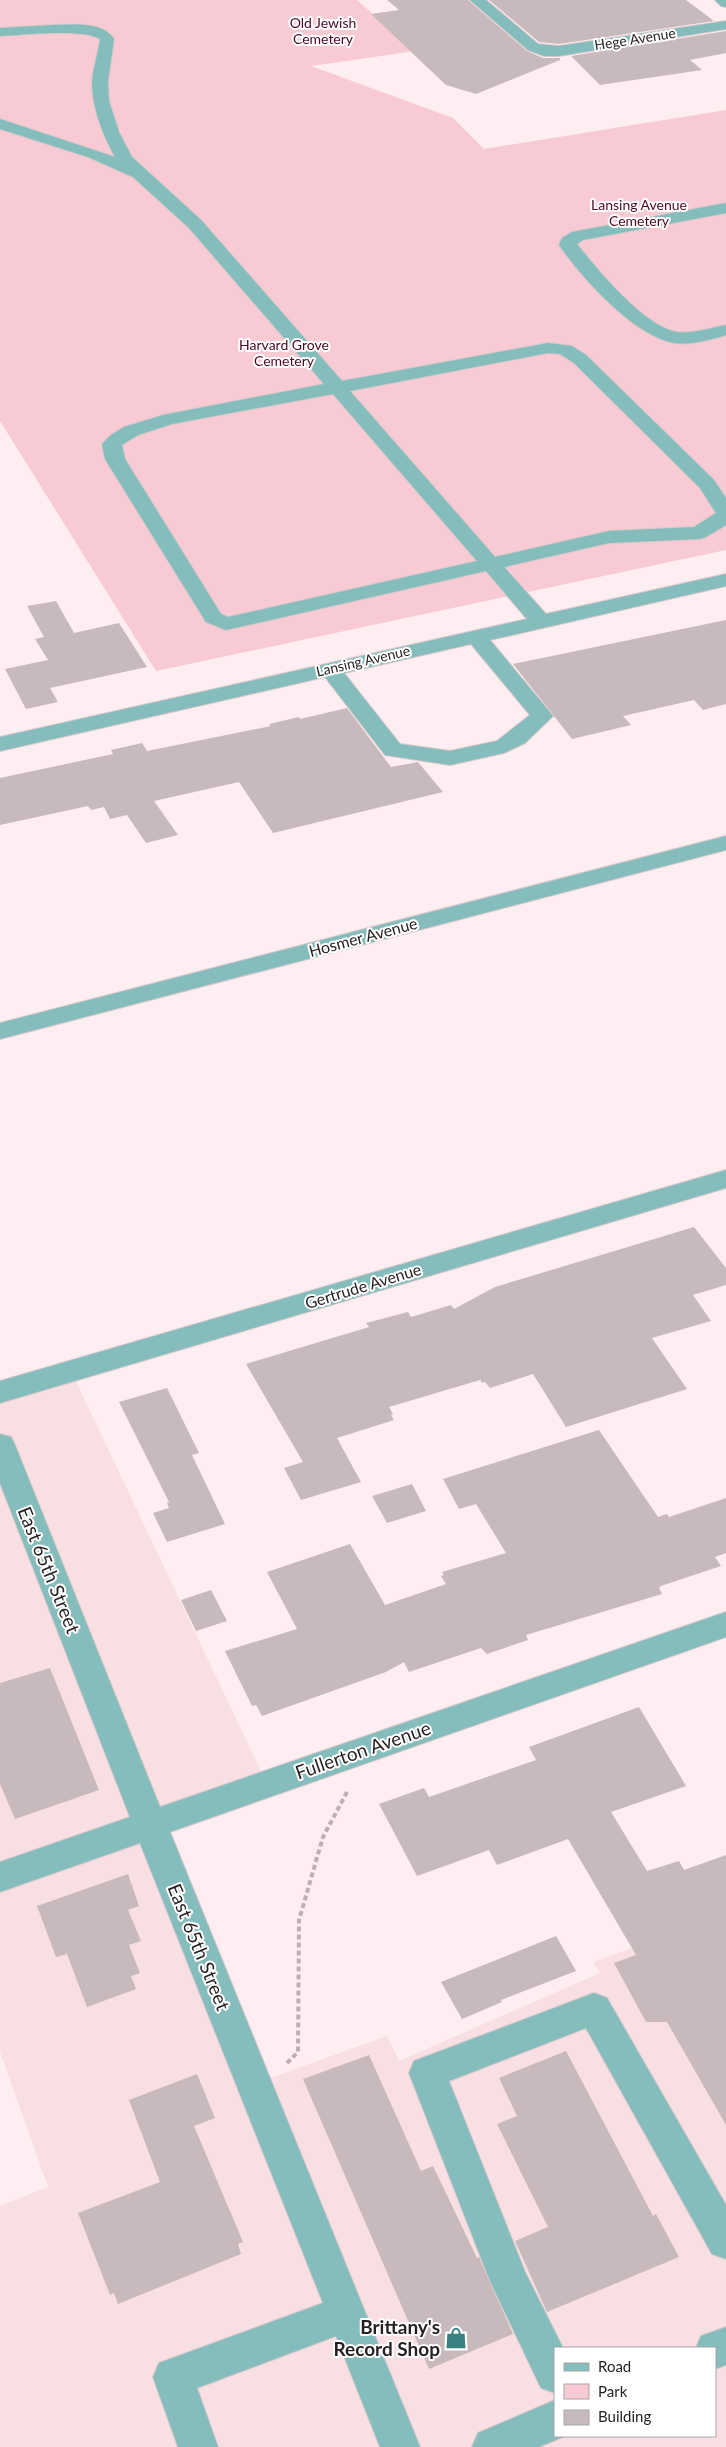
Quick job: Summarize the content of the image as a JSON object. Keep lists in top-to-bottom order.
{
  "streets": {
    "street": [
      "Hege Avenue",
      "Lansing Avenue",
      "Hosmer Avenue",
      "Gertrude Avenue",
      "East 65th Street",
      "Fullerton Avenue"
    ]
  },
  "crossings": [
    ["East 65th Street", "Fullerton Avenue"]
  ],
  "parks": ["Old Jewish Cemetery", "Lansing Avenue Cemetery", "Harvard Grove Cemetery"],
  "places": {
    "shop": ["Brittany's Record Shop"]
  },
  "legend": ["Road", "Park", "Building"]
}
